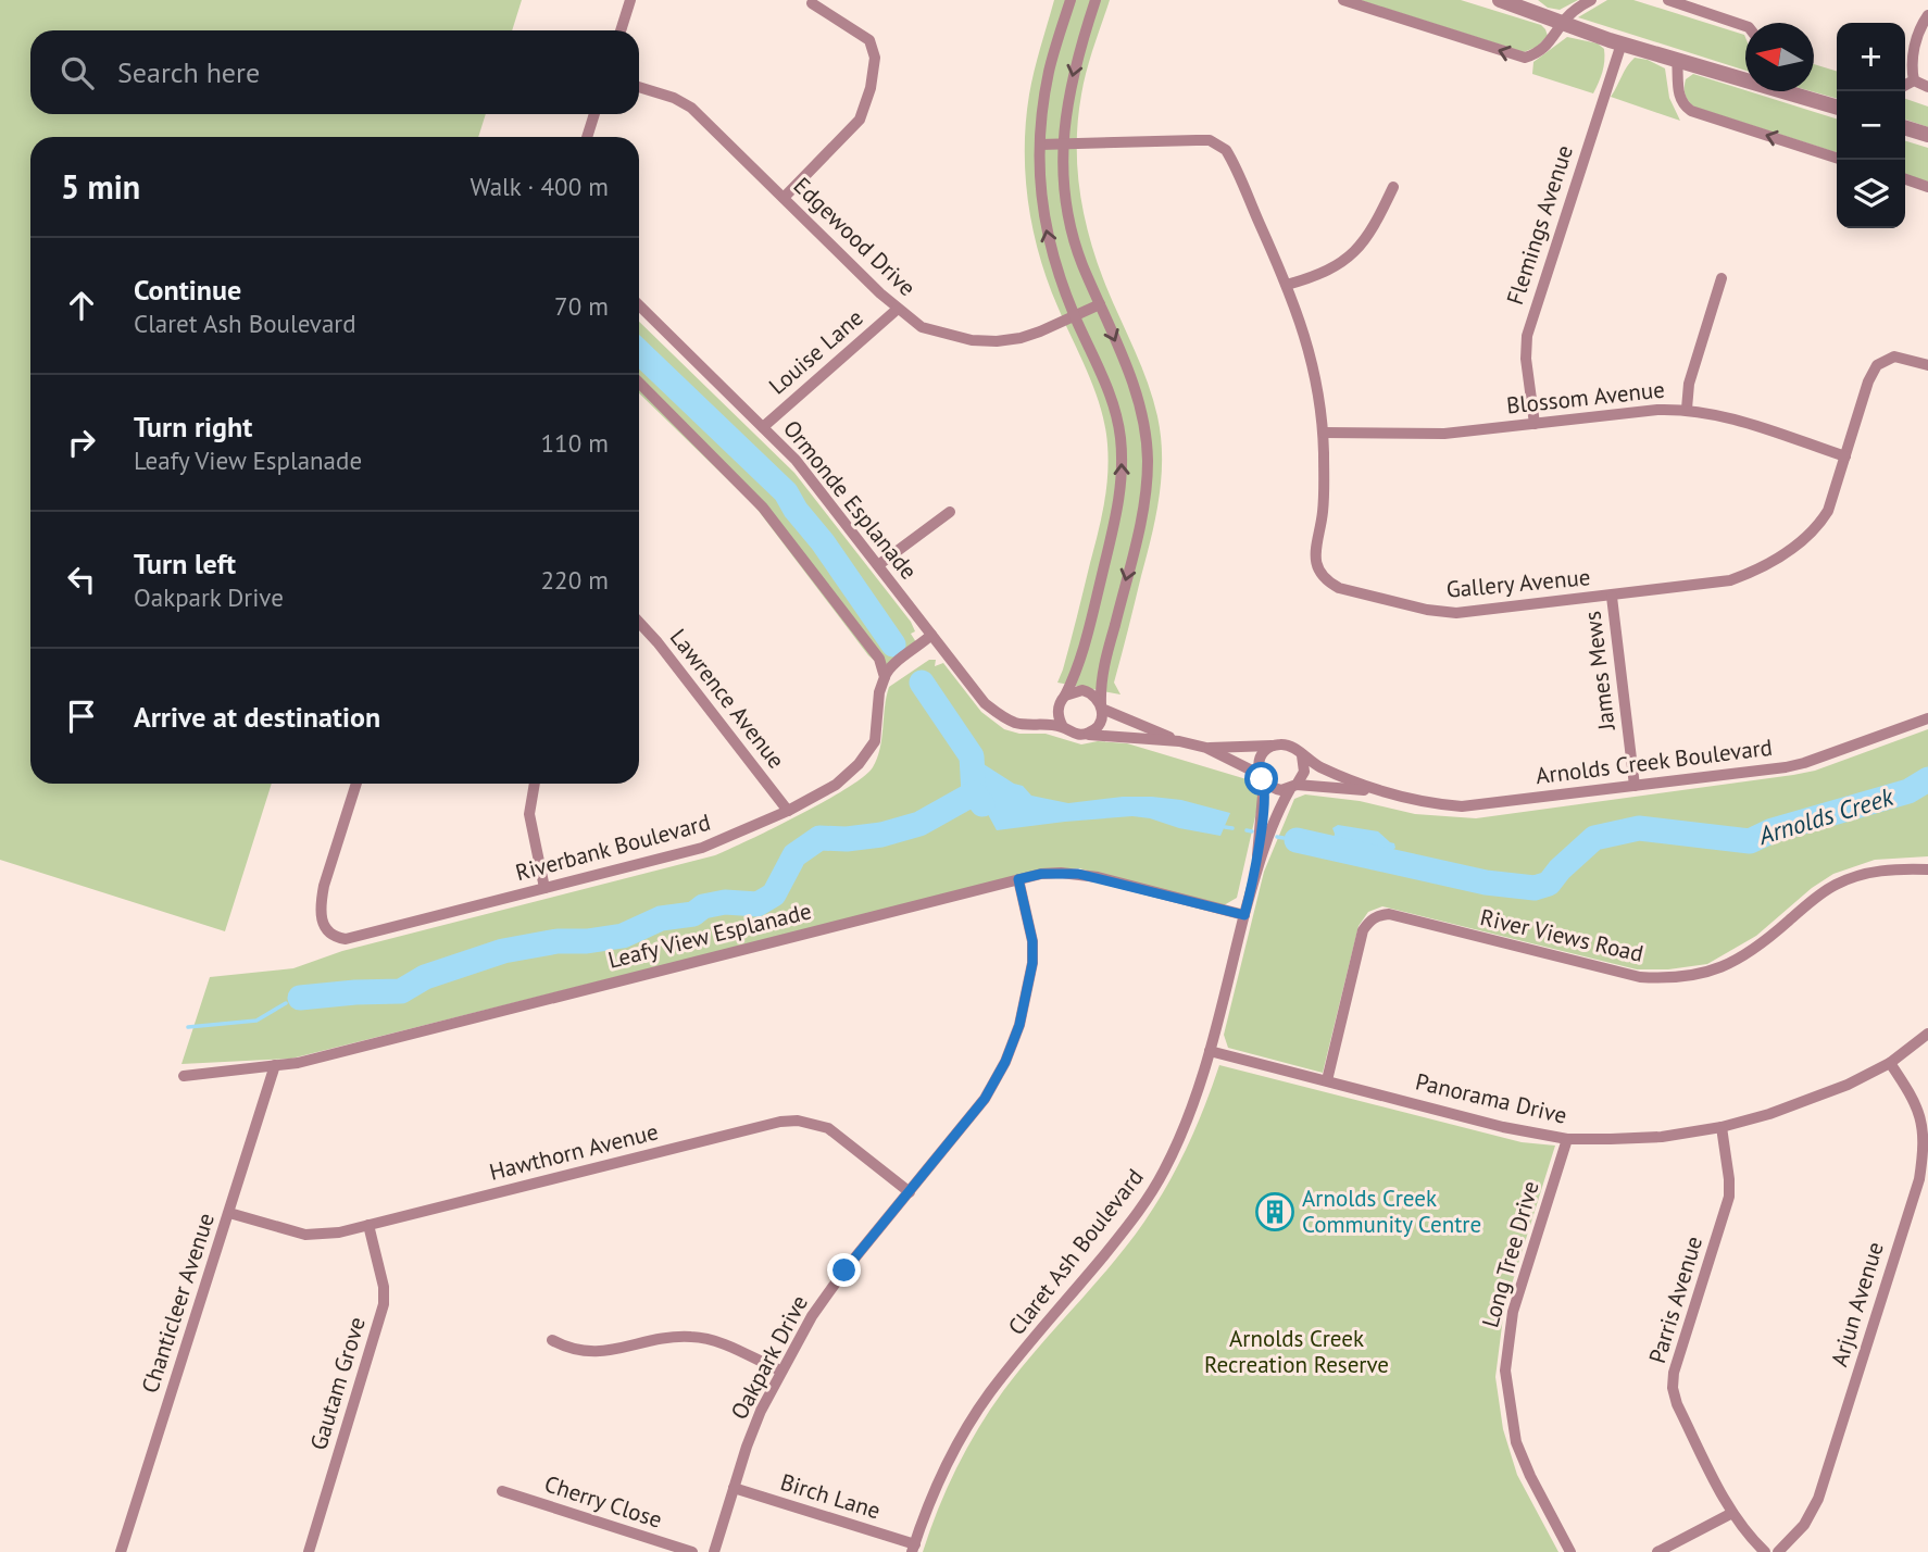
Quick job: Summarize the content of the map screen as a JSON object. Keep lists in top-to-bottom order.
{
  "streets": {
    "street": [
      "Flemings Avenue",
      "Edgewood Drive",
      "Louise Lane",
      "Blossom Avenue",
      "Ormonde Esplanade",
      "Gallery Avenue",
      "James Mews",
      "Lawrence Avenue",
      "Arnolds Creek Boulevard",
      "Riverbank Boulevard",
      "Leafy View Esplanade",
      "River Views Road",
      "Panorama Drive",
      "Hawthorn Avenue",
      "Claret Ash Boulevard",
      "Long Tree Drive",
      "Parris Avenue",
      "Chanticleer Avenue",
      "Arjun Avenue",
      "Oakpark Drive",
      "Gautam Grove",
      "Birch Lane",
      "Cherry Close"
    ]
  },
  "crossings": [
    ["Flemings Avenue", "Blossom Avenue"],
    ["Edgewood Drive", "Louise Lane"],
    ["Louise Lane", "Ormonde Esplanade"],
    ["Blossom Avenue", "Gallery Avenue"],
    ["Gallery Avenue", "James Mews"],
    ["James Mews", "Arnolds Creek Boulevard"],
    ["Lawrence Avenue", "Riverbank Boulevard"],
    ["Arnolds Creek Boulevard", "Claret Ash Boulevard"],
    ["Leafy View Esplanade", "Claret Ash Boulevard"],
    ["Leafy View Esplanade", "Chanticleer Avenue"],
    ["Leafy View Esplanade", "Oakpark Drive"],
    ["River Views Road", "Panorama Drive"],
    ["Panorama Drive", "Claret Ash Boulevard"],
    ["Panorama Drive", "Long Tree Drive"],
    ["Panorama Drive", "Parris Avenue"],
    ["Panorama Drive", "Arjun Avenue"],
    ["Hawthorn Avenue", "Chanticleer Avenue"],
    ["Hawthorn Avenue", "Oakpark Drive"],
    ["Hawthorn Avenue", "Gautam Grove"],
    ["Claret Ash Boulevard", "Birch Lane"],
    ["Oakpark Drive", "Birch Lane"]
  ],
  "water": ["Arnolds Creek"],
  "parks": ["Arnolds Creek Recreation Reserve"],
  "places": {
    "building": ["Arnolds Creek Community Centre"]
  },
  "north": "left",
  "page": {
    "map_buttons": ["+", "−"],
    "search": "Search here",
    "heading": ["5 min", "Walk · 400 m"],
    "list": [
      ["Continue", "Claret Ash Boulevard", "70 m"],
      ["Turn right", "Leafy View Esplanade", "110 m"],
      ["Turn left", "Oakpark Drive", "220 m"],
      "Arrive at destination"
    ]
  }
}
